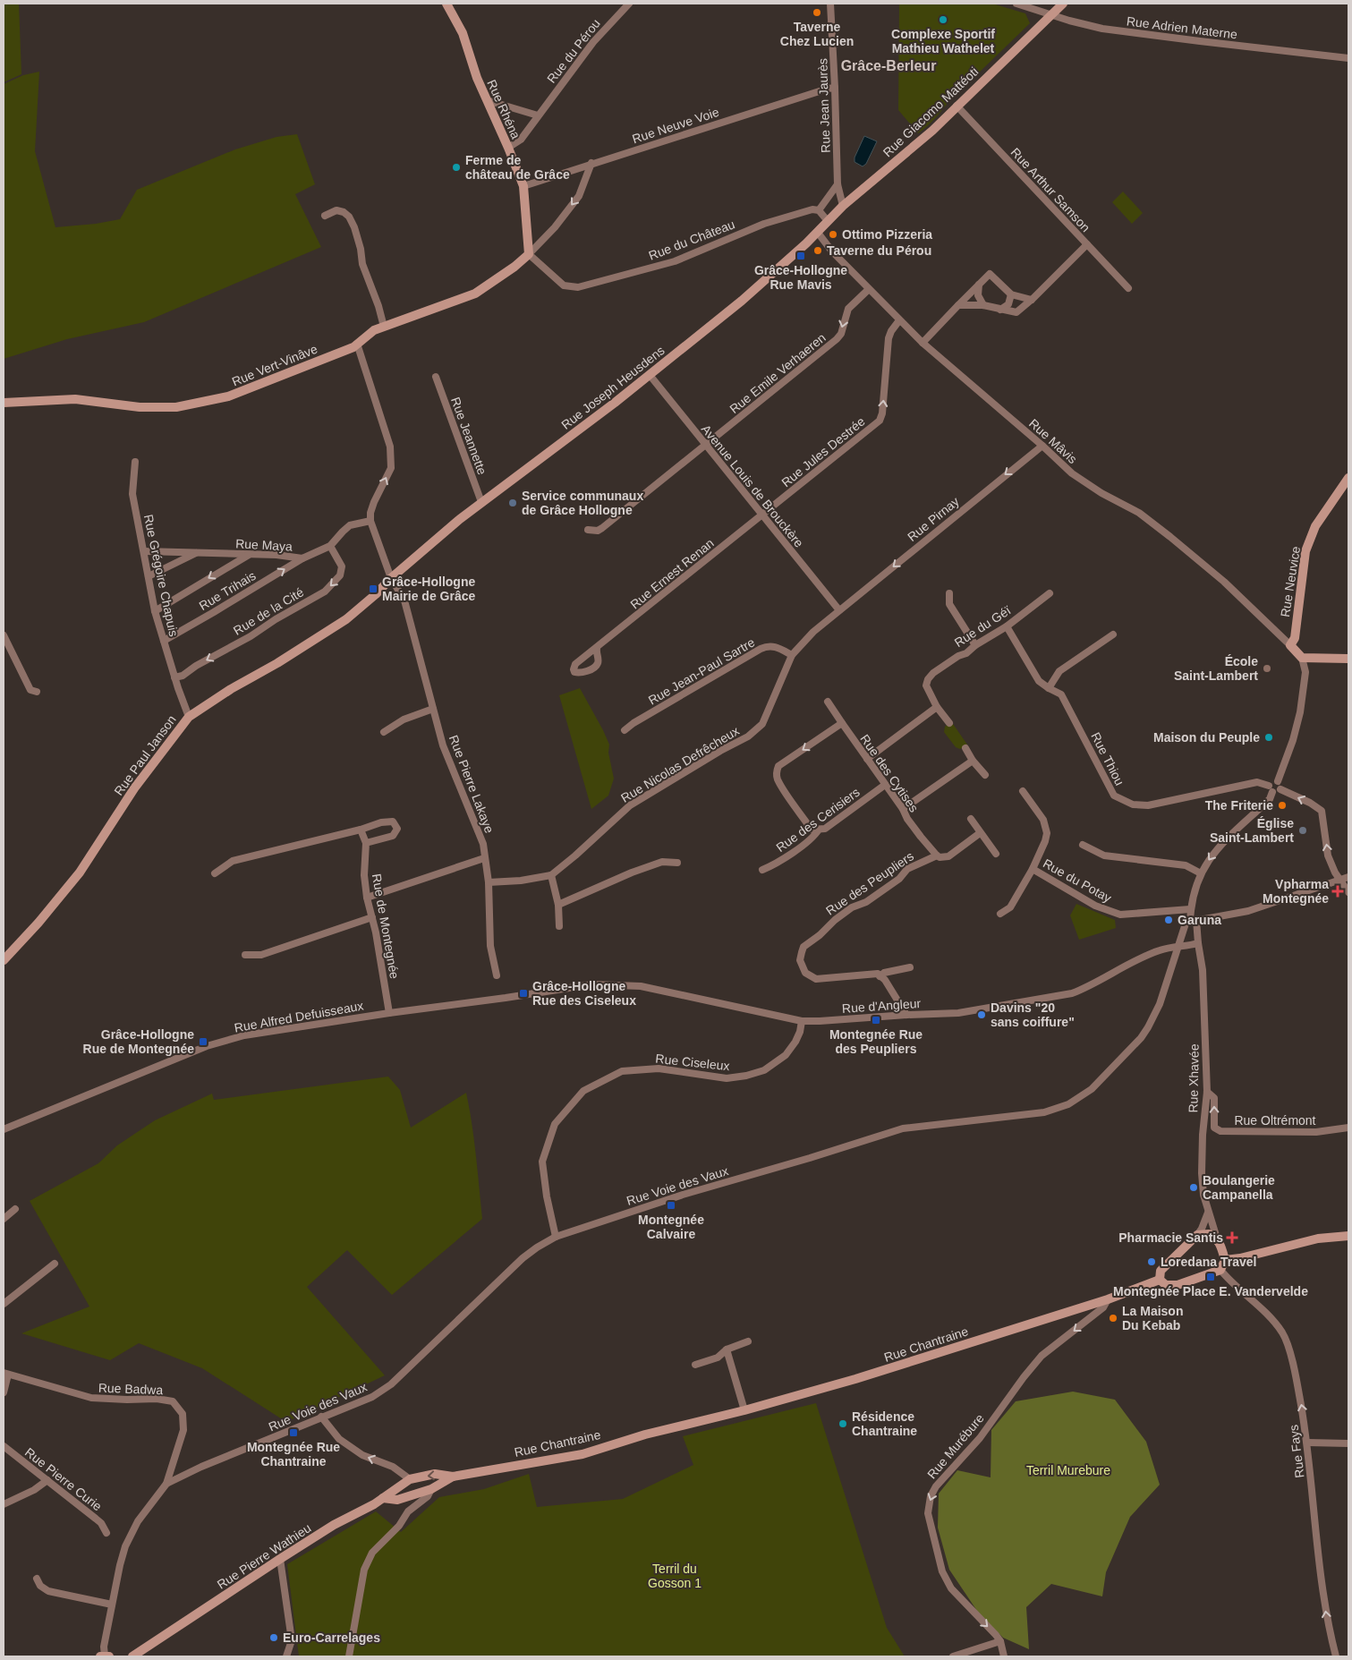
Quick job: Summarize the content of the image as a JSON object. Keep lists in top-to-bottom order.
{
  "streets": {
    "street": [
      "Rue Adrien Materne",
      "Rue du Pérou",
      "Rue Jean Jaurès",
      "Rue Rhéna",
      "Rue Giacomo Mattéoti",
      "Rue Neuve Voie",
      "Rue Arthur Samson",
      "Rue du Château",
      "Rue Vert-Vinâve",
      "Rue Emile Verhaeren",
      "Rue Joseph Heusdens",
      "Rue Jeannette",
      "Rue Mâvis",
      "Rue Jules Destrée",
      "Avenue Louis de Brouckère",
      "Rue Pirnay",
      "Rue Maya",
      "Rue Ernest Renan",
      "Rue Grégoire Chapuis",
      "Rue Neuvice",
      "Rue Trihais",
      "Rue de la Cité",
      "Rue du Géï",
      "Rue Jean-Paul Sartre",
      "Rue Paul Janson",
      "Rue Thiou",
      "Rue Nicolas Defrêcheux",
      "Rue des Cytises",
      "Rue Pierre Lakaye",
      "Rue des Cerisiers",
      "Rue du Potay",
      "Rue des Peupliers",
      "Rue de Montegnée",
      "Rue d'Angleur",
      "Rue Alfred Defuisseaux",
      "Rue Ciseleux",
      "Rue Xhavée",
      "Rue Oltrémont",
      "Rue Voie des Vaux",
      "Rue Chantraine",
      "Rue Badwa",
      "Rue Murébure",
      "Rue Fays",
      "Rue Pierre Curie",
      "Rue Pierre Wathieu"
    ]
  },
  "crossings": [
    ["Rue Adrien Materne", "Rue Giacomo Mattéoti"],
    ["Rue du Pérou", "Rue Rhéna"],
    ["Rue Jean Jaurès", "Rue Giacomo Mattéoti"],
    ["Rue Jean Jaurès", "Rue Neuve Voie"],
    ["Rue Jean Jaurès", "Rue Joseph Heusdens"],
    ["Rue Rhéna", "Rue Neuve Voie"],
    ["Rue Rhéna", "Rue du Château"],
    ["Rue Rhéna", "Rue Vert-Vinâve"],
    ["Rue Giacomo Mattéoti", "Rue Arthur Samson"],
    ["Rue Giacomo Mattéoti", "Rue Joseph Heusdens"],
    ["Rue du Château", "Rue Vert-Vinâve"],
    ["Rue Emile Verhaeren", "Rue Mâvis"],
    ["Rue Emile Verhaeren", "Avenue Louis de Brouckère"],
    ["Rue Joseph Heusdens", "Rue Jeannette"],
    ["Rue Joseph Heusdens", "Rue Mâvis"],
    ["Rue Joseph Heusdens", "Avenue Louis de Brouckère"],
    ["Rue Joseph Heusdens", "Rue Paul Janson"],
    ["Rue Joseph Heusdens", "Rue Pierre Lakaye"],
    ["Rue Mâvis", "Rue Jules Destrée"],
    ["Rue Mâvis", "Rue Pirnay"],
    ["Rue Mâvis", "Rue Neuvice"],
    ["Rue Jules Destrée", "Avenue Louis de Brouckère"],
    ["Rue Jules Destrée", "Rue Ernest Renan"],
    ["Avenue Louis de Brouckère", "Rue Pirnay"],
    ["Avenue Louis de Brouckère", "Rue Ernest Renan"],
    ["Avenue Louis de Brouckère", "Rue Nicolas Defrêcheux"],
    ["Rue Pirnay", "Rue Nicolas Defrêcheux"],
    ["Rue Maya", "Rue Grégoire Chapuis"],
    ["Rue Maya", "Rue Trihais"],
    ["Rue Maya", "Rue de la Cité"],
    ["Rue Maya", "Rue Pierre Lakaye"],
    ["Rue Grégoire Chapuis", "Rue Trihais"],
    ["Rue Grégoire Chapuis", "Rue de la Cité"],
    ["Rue Grégoire Chapuis", "Rue Paul Janson"],
    ["Rue du Géï", "Rue Thiou"],
    ["Rue Jean-Paul Sartre", "Rue Nicolas Defrêcheux"],
    ["Rue Paul Janson", "Rue Pierre Lakaye"],
    ["Rue Thiou", "Rue Xhavée"],
    ["Rue Nicolas Defrêcheux", "Rue Pierre Lakaye"],
    ["Rue des Cytises", "Rue des Cerisiers"],
    ["Rue des Cytises", "Rue des Peupliers"],
    ["Rue du Potay", "Rue Xhavée"],
    ["Rue de Montegnée", "Rue Alfred Defuisseaux"],
    ["Rue d'Angleur", "Rue Alfred Defuisseaux"],
    ["Rue d'Angleur", "Rue Ciseleux"],
    ["Rue d'Angleur", "Rue Xhavée"],
    ["Rue d'Angleur", "Rue Voie des Vaux"],
    ["Rue Ciseleux", "Rue Voie des Vaux"],
    ["Rue Xhavée", "Rue Oltrémont"],
    ["Rue Xhavée", "Rue Voie des Vaux"],
    ["Rue Voie des Vaux", "Rue Badwa"],
    ["Rue Chantraine", "Rue Murébure"],
    ["Rue Chantraine", "Rue Pierre Wathieu"]
  ],
  "one_way": [
    "Rue Emile Verhaeren",
    "Rue Jules Destrée",
    "Rue Pirnay",
    "Rue de la Cité",
    "Rue Oltrémont",
    "Rue Murébure",
    "Rue Fays"
  ],
  "districts": ["Grâce-Berleur"],
  "parks": ["Terril Murebure", "Terril du Gosson 1"],
  "places": {
    "other": [
      "Taverne Chez Lucien",
      "Complexe Sportif Mathieu Wathelet",
      "Ferme de château de Grâce",
      "Ottimo Pizzeria",
      "Taverne du Pérou",
      "Service communaux de Grâce Hollogne",
      "École Saint-Lambert",
      "Maison du Peuple",
      "The Friterie",
      "Église Saint-Lambert",
      "Garuna",
      "Davins \"20 sans coiffure\"",
      "Boulangerie Campanella",
      "Loredana Travel",
      "La Maison Du Kebab",
      "Résidence Chantraine",
      "Euro-Carrelages"
    ],
    "transit": [
      "Grâce-Hollogne Rue Mavis",
      "Grâce-Hollogne Mairie de Grâce",
      "Grâce-Hollogne Rue des Ciseleux",
      "Montegnée Rue des Peupliers",
      "Grâce-Hollogne Rue de Montegnée",
      "Montegnée Calvaire",
      "Montegnée Place E. Vandervelde",
      "Montegnée Rue Chantraine"
    ],
    "health": ["Vpharma Montegnée", "Pharmacie Santis"]
  }
}
